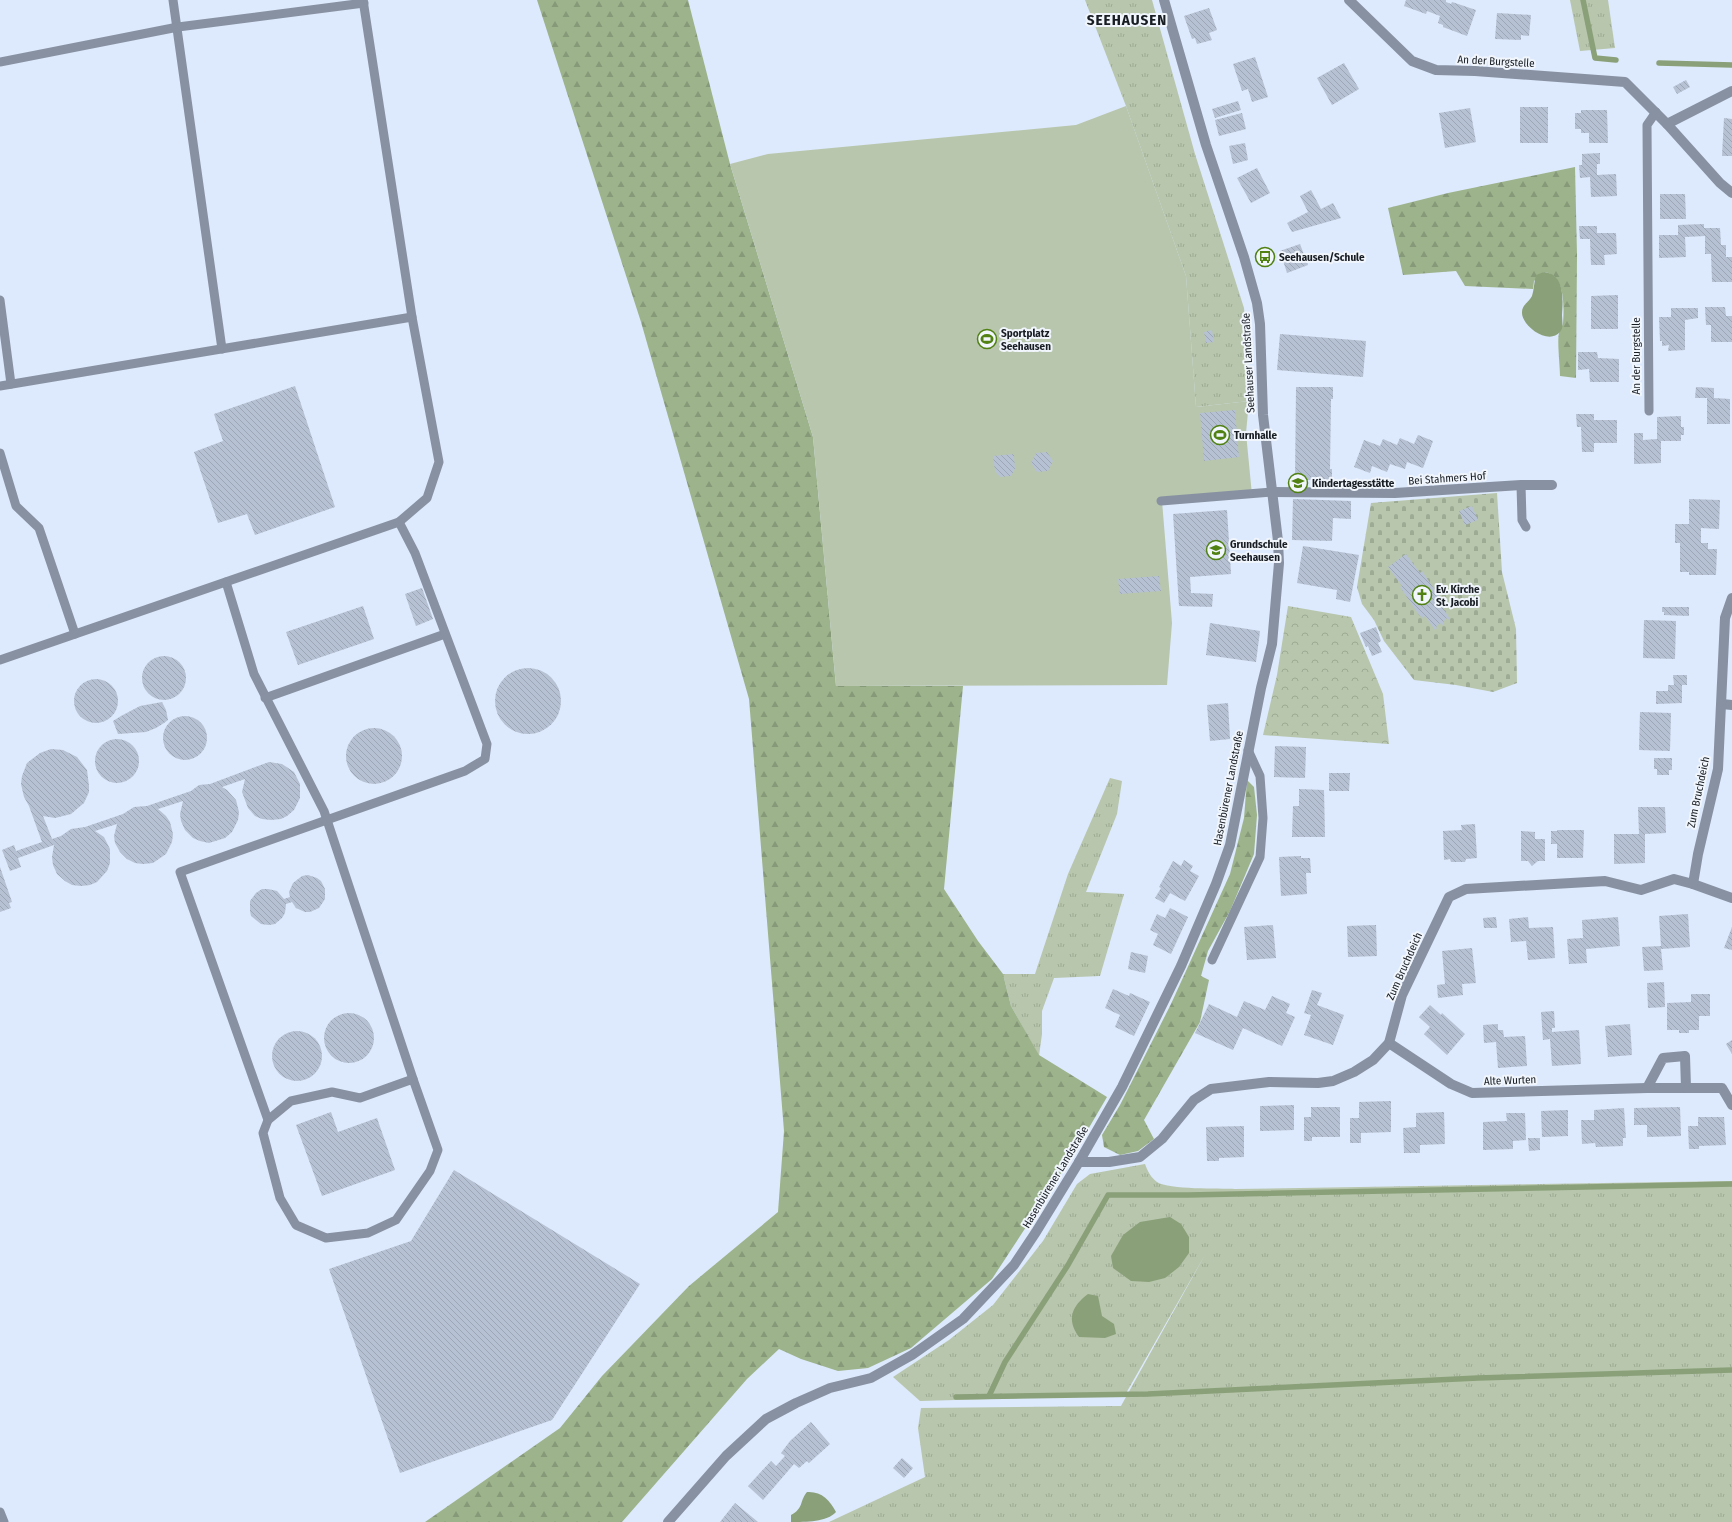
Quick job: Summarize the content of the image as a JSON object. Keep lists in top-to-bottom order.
{
  "streets": {
    "street": [
      "An der Burgstelle",
      "Seehauser Landstraße",
      "Bei Stahmers Hof",
      "Hasenbürener Landstraße",
      "Zum Bruchdeich",
      "Alte Wurten"
    ]
  },
  "crossings": [
    ["Seehauser Landstraße", "Bei Stahmers Hof"],
    ["Seehauser Landstraße", "Hasenbürener Landstraße"],
    ["Hasenbürener Landstraße", "Zum Bruchdeich"],
    ["Zum Bruchdeich", "Alte Wurten"]
  ],
  "districts": ["SEEHAUSEN"],
  "places": {
    "bus stop": ["Seehausen/Schule"],
    "sports": ["Sportplatz Seehausen", "Turnhalle"],
    "school or university": ["Kindertagesstätte", "Grundschule Seehausen"],
    "church": ["Ev. Kirche St. Jacobi"]
  }
}
